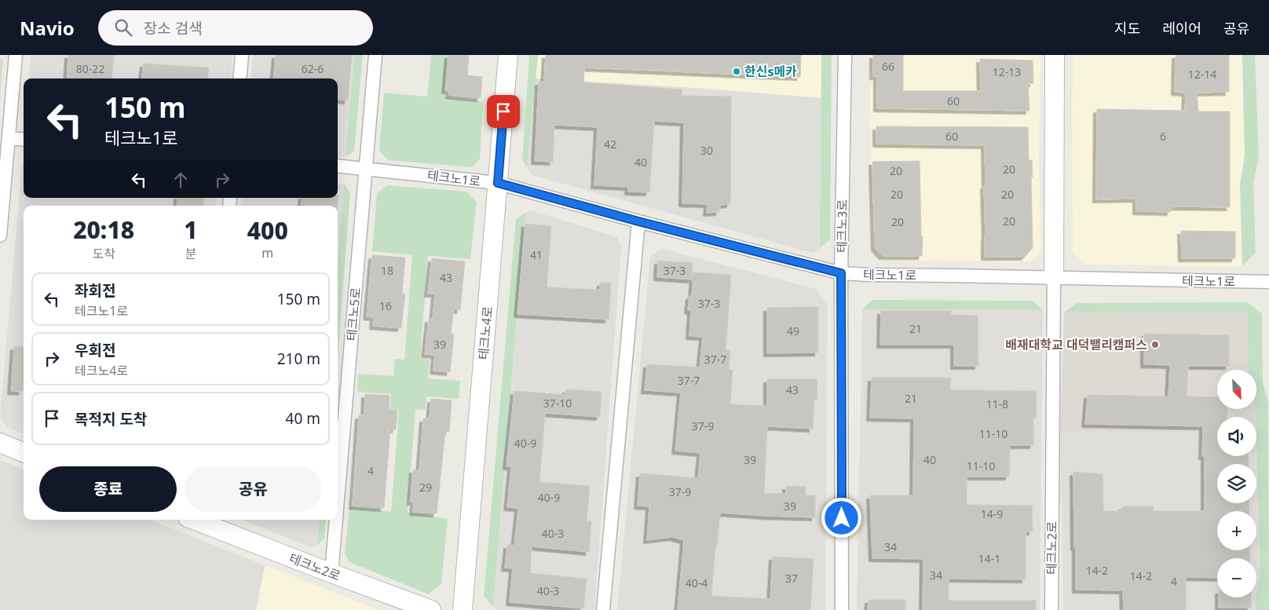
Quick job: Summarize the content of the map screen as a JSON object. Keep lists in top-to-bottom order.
{
  "streets": {
    "main road": ["테크노4로", "테크노2로"],
    "street": ["테크노1로", "테크노3로", "테크노5로"]
  },
  "crossings": [
    ["테크노1로", "테크노3로"],
    ["테크노1로", "테크노5로"],
    ["테크노1로", "테크노4로"],
    ["테크노1로", "테크노2로"],
    ["테크노5로", "테크노2로"]
  ],
  "places": ["한신s메카", "배재대학교 대덕밸리캠퍼스"],
  "house_numbers": [
    "66",
    "80-22",
    "62-6",
    "12-13",
    "12-14",
    "60",
    "60",
    "6",
    "42",
    "30",
    "40",
    "20",
    "20",
    "20",
    "20",
    "20",
    "20",
    "41",
    "18",
    "37-3",
    "43",
    "37-3",
    "16",
    "21",
    "49",
    "39",
    "37-7",
    "37-7",
    "43",
    "21",
    "37-10",
    "11-8",
    "37-9",
    "11-10",
    "40-9",
    "39",
    "40",
    "11-10",
    "4",
    "29",
    "37-9",
    "40-9",
    "39",
    "14-9",
    "40-3",
    "34",
    "14-1",
    "14-2",
    "34",
    "14-2",
    "37",
    "4",
    "40-4",
    "40-3"
  ],
  "north": "bottom right",
  "page": {
    "header": "Navio",
    "search": "장소 검색",
    "nav": ["지도", "레이어", "공유"],
    "turn": ["150 m", "테크노1로"],
    "eta": [
      "20:18",
      "도착",
      "1",
      "분",
      "400",
      "m"
    ],
    "list": [
      {
        "name": "좌회전",
        "note": "테크노1로",
        "value": "150 m"
      },
      {
        "name": "우회전",
        "note": "테크노4로",
        "value": "210 m"
      },
      {
        "name": "목적지 도착",
        "value": "40 m"
      }
    ],
    "map_buttons": ["+", "−"],
    "buttons": ["종료", "공유"]
  }
}
